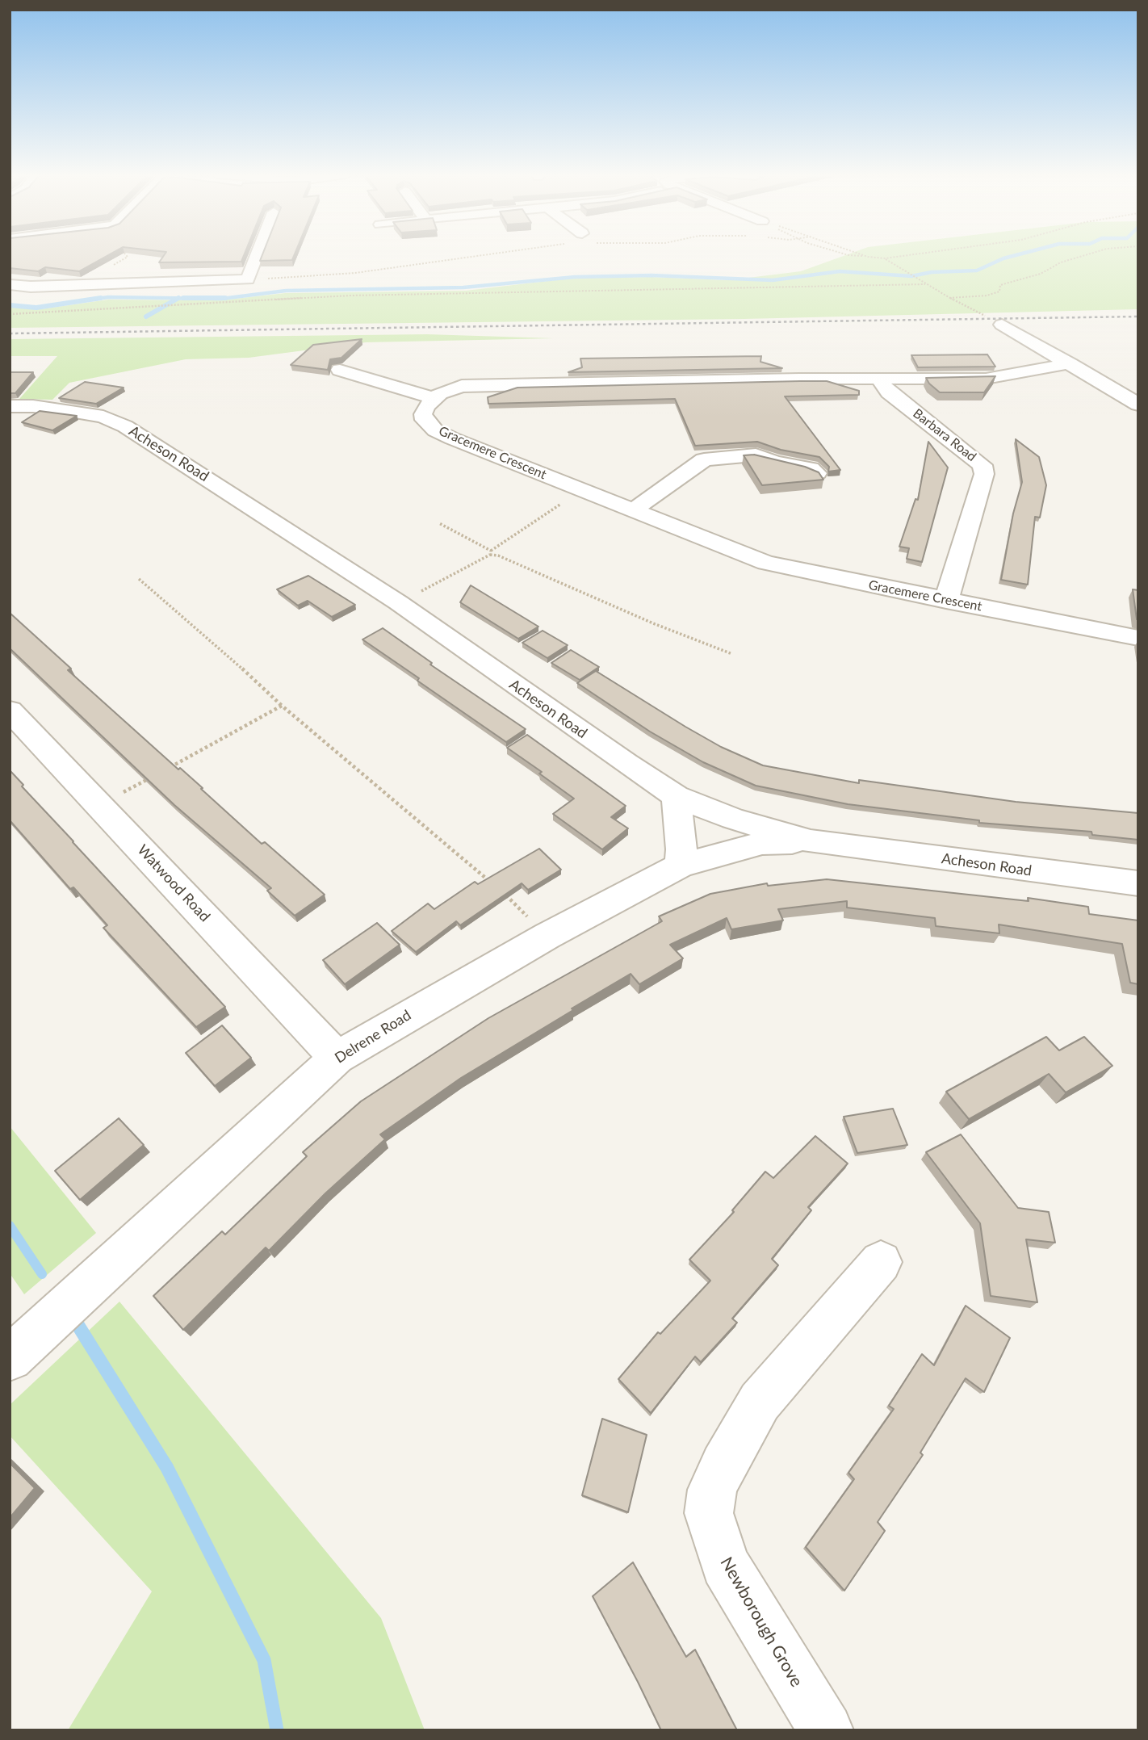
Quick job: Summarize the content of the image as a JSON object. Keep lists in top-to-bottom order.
{
  "streets": {
    "street": [
      "Barbara Road",
      "Gracemere Crescent",
      "Acheson Road",
      "Watwood Road",
      "Delrene Road",
      "Newborough Grove"
    ]
  },
  "crossings": [
    ["Barbara Road", "Gracemere Crescent"],
    ["Acheson Road", "Delrene Road"],
    ["Watwood Road", "Delrene Road"]
  ]
}
